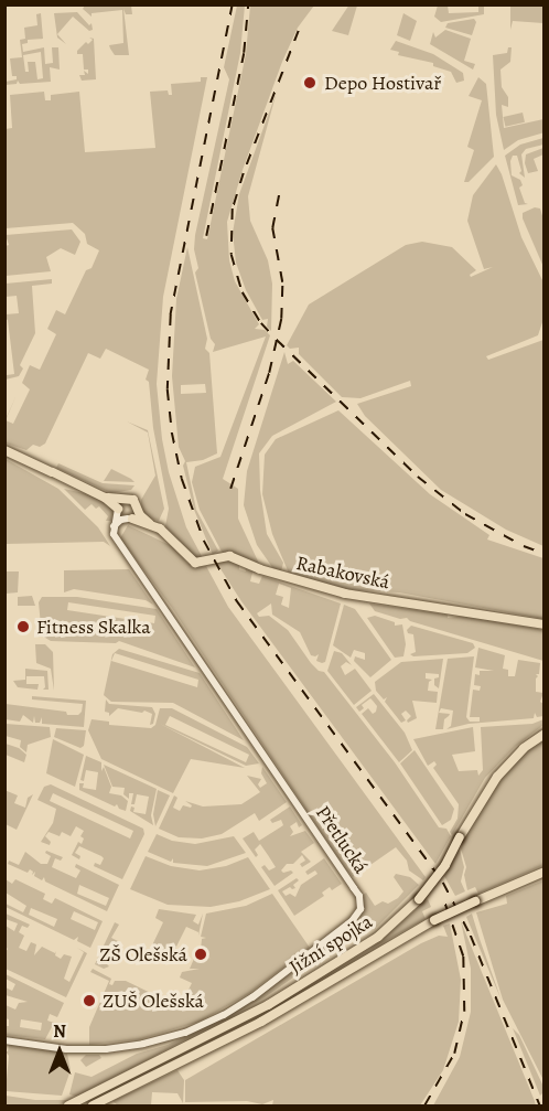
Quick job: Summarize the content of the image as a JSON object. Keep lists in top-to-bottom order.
{
  "streets": {
    "highway": ["Jižní spojka"],
    "main road": ["Rabakovská"],
    "street": ["Přetlucká"]
  },
  "places": [
    "Depo Hostivař",
    "Fitness Skalka",
    "ZŠ Olešská",
    "ZUŠ Olešská"
  ],
  "north": "top"
}
